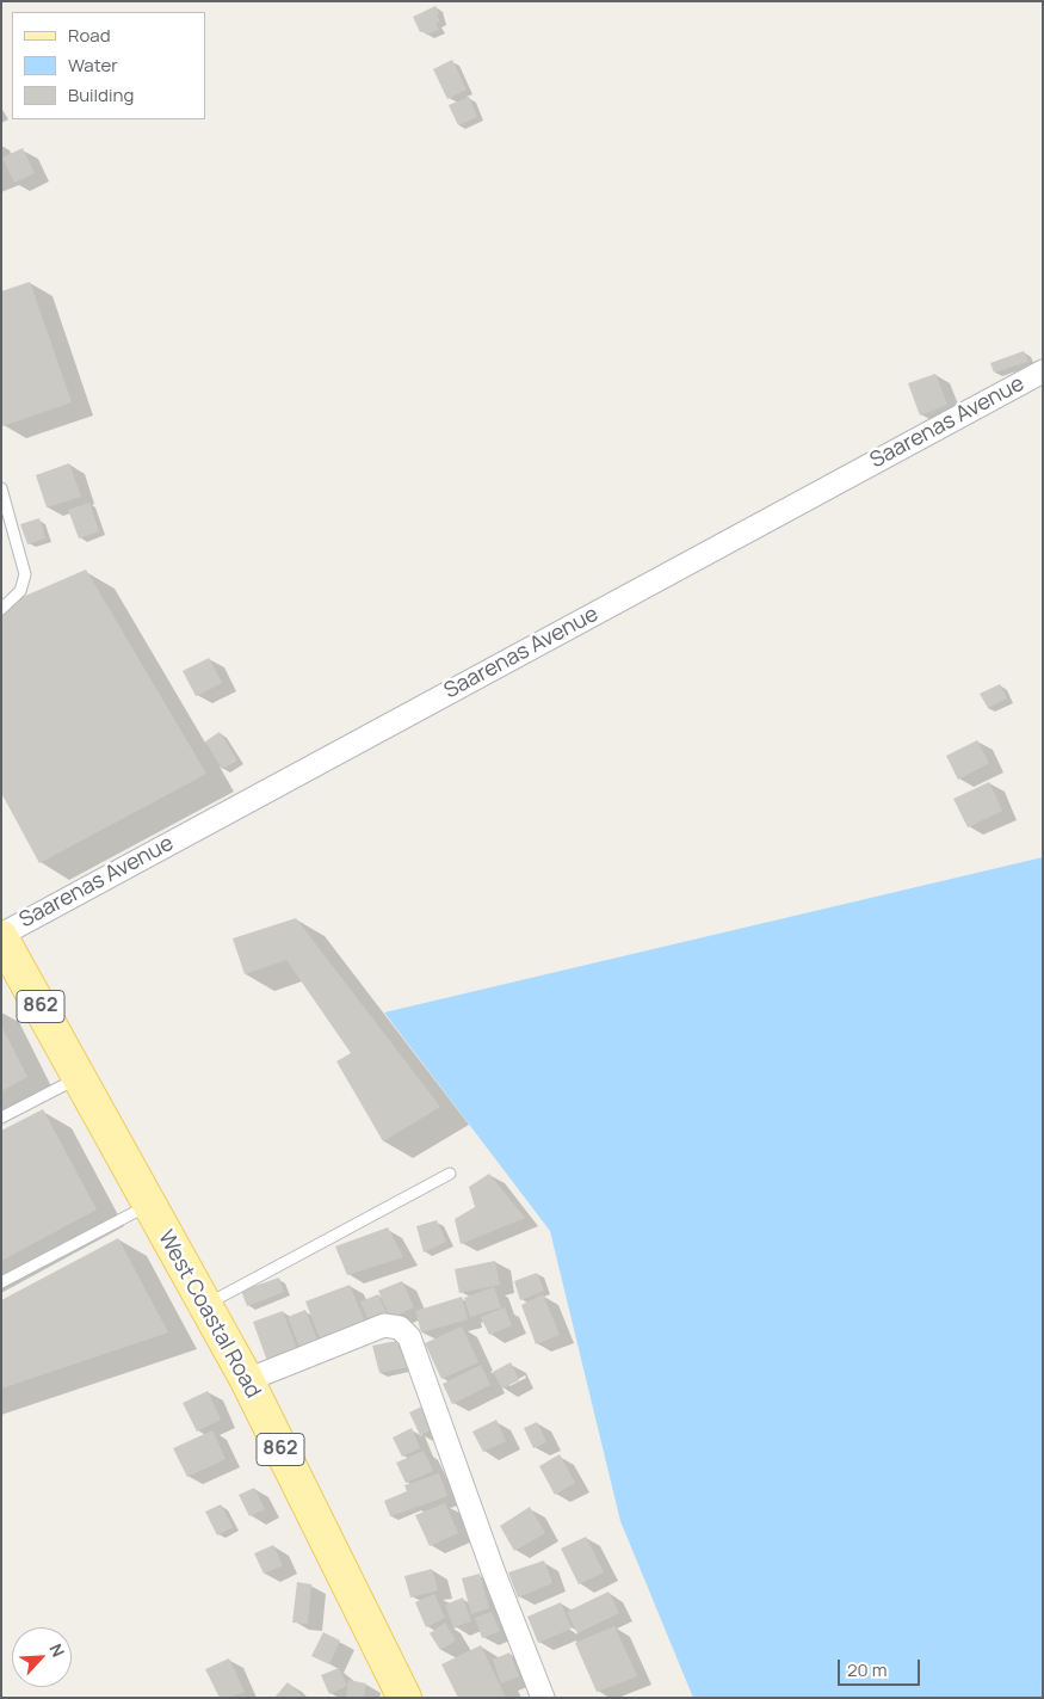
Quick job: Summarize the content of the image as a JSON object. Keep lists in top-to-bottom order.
{
  "streets": {
    "main road": ["862", "West Coastal Road"],
    "street": ["Saarenas Avenue"]
  },
  "crossings": [
    ["Saarenas Avenue", "West Coastal Road"]
  ],
  "legend": ["Road", "Water", "Building"],
  "scale_bar": "20 m",
  "north": "top right"
}
